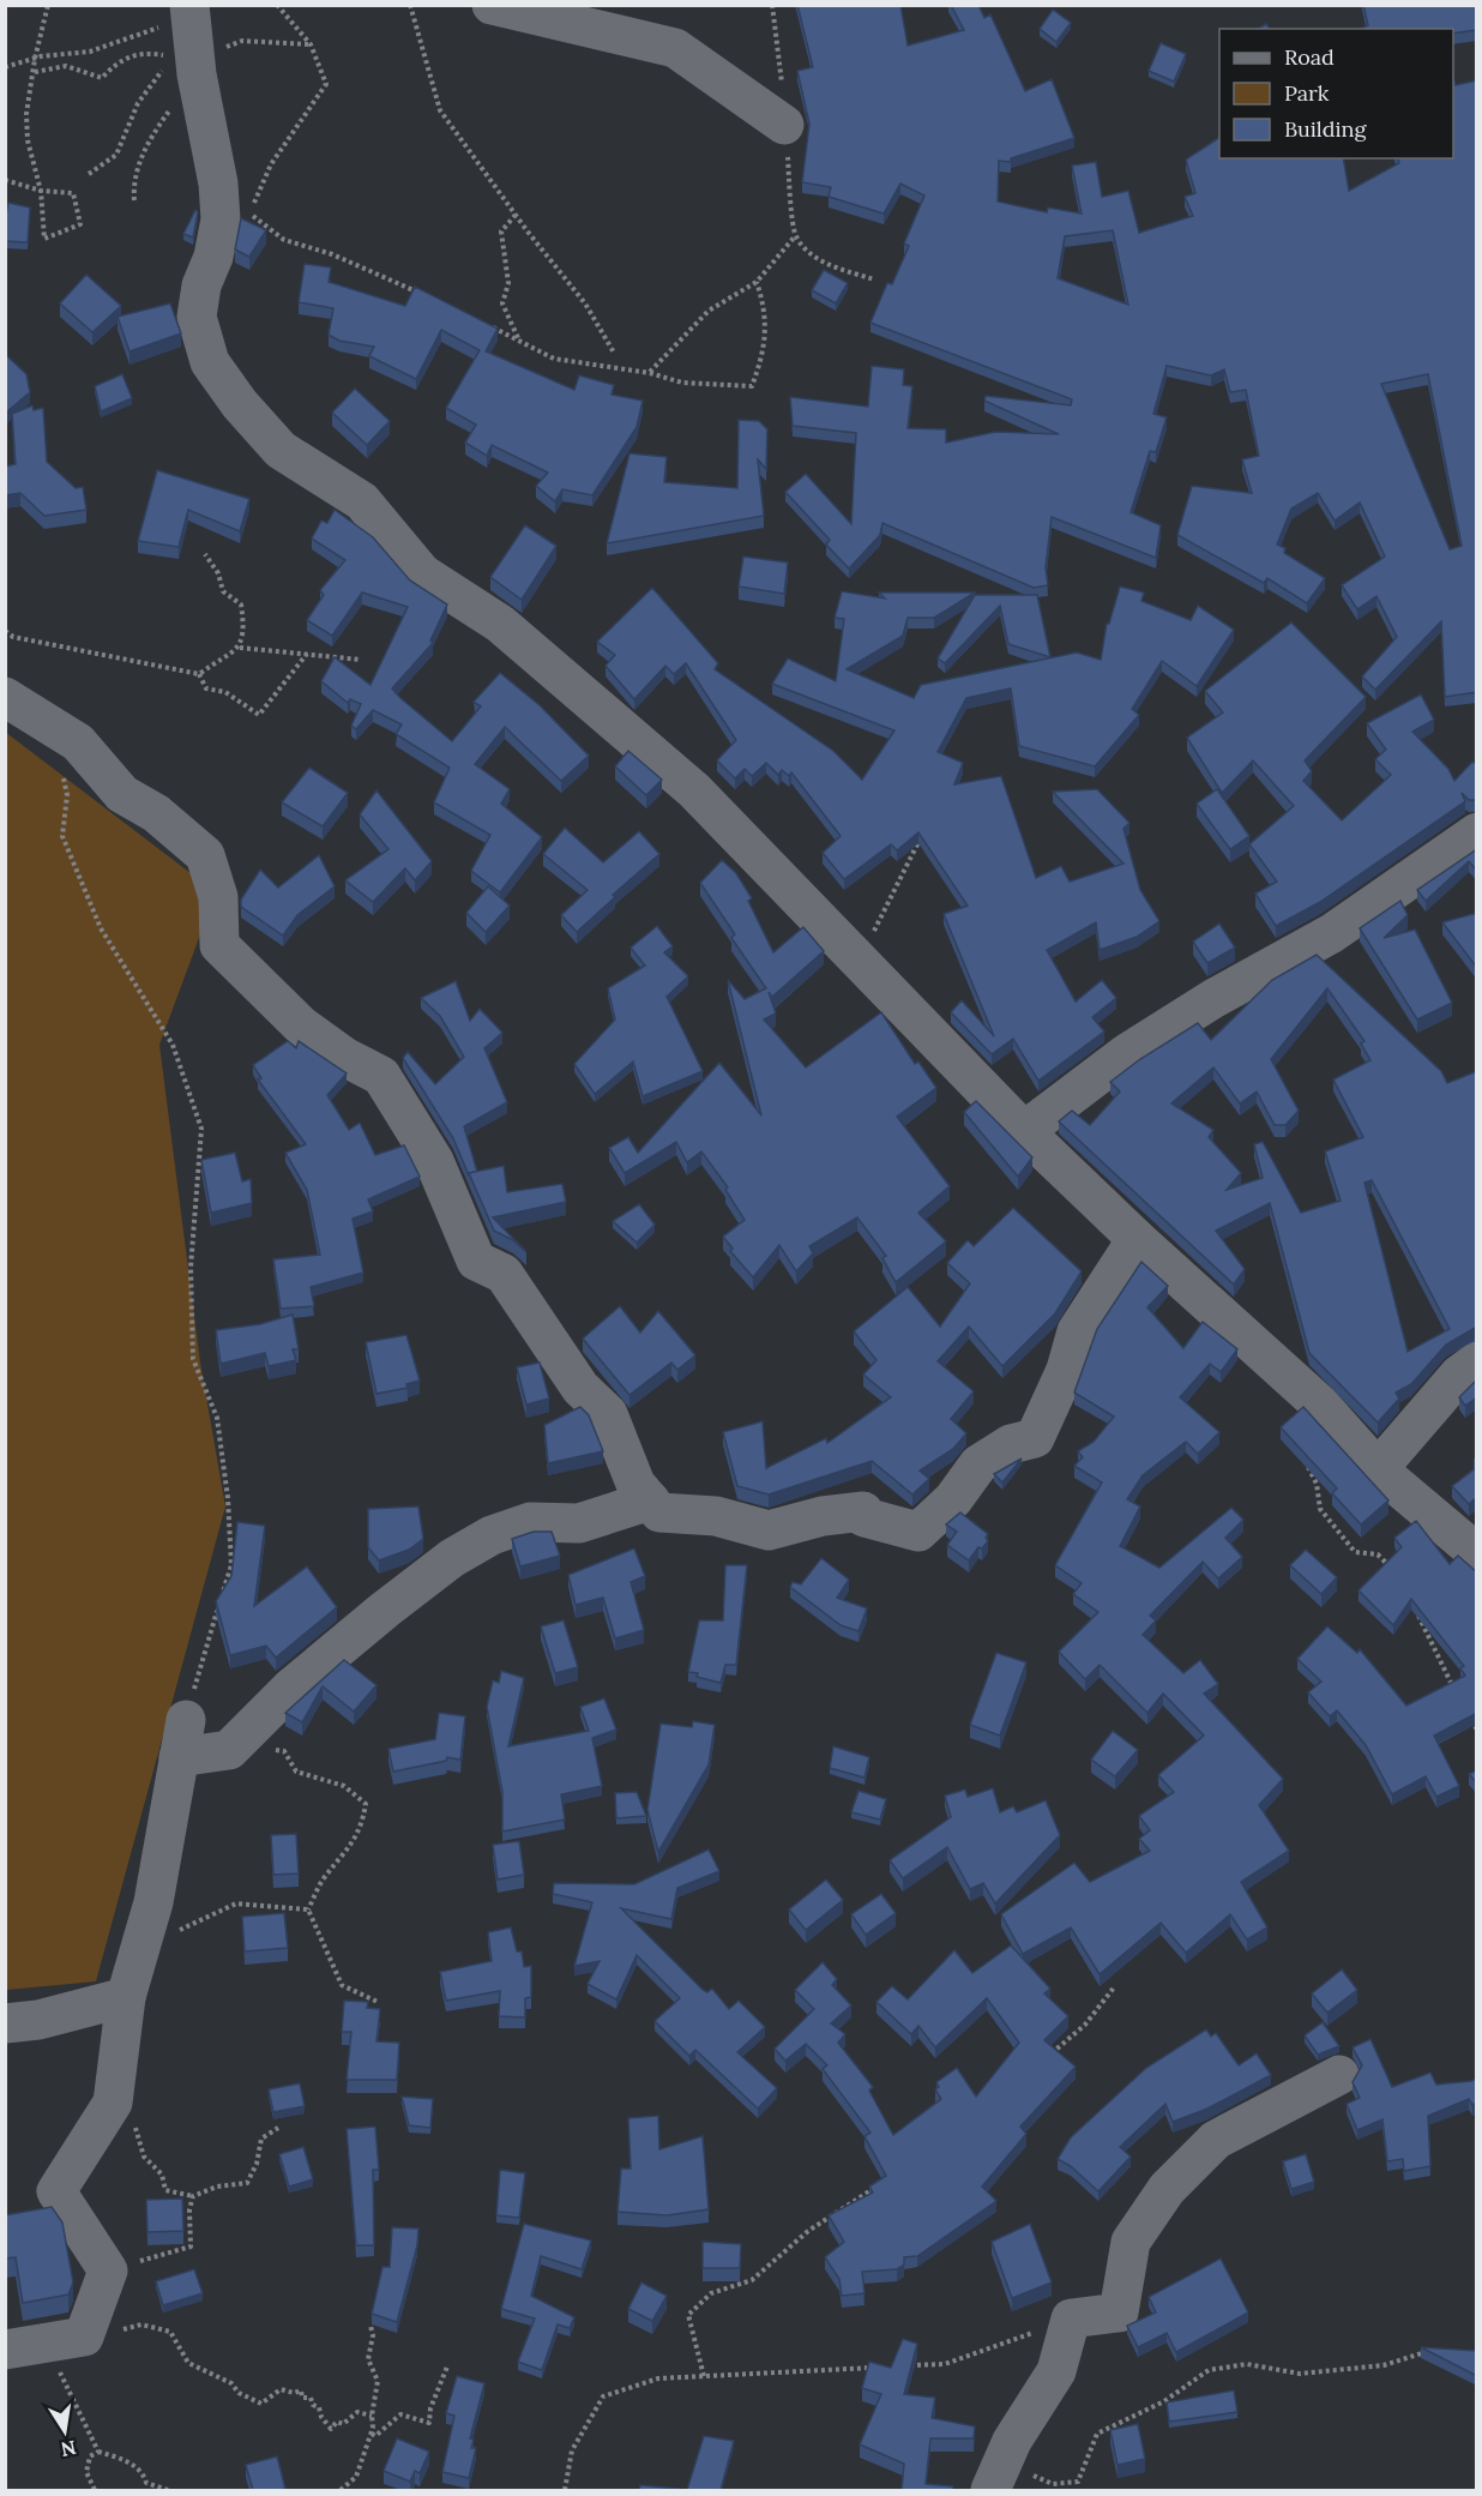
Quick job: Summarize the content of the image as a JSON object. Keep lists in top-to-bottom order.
{
  "legend": ["Road", "Park", "Building"],
  "north": "bottom"
}
